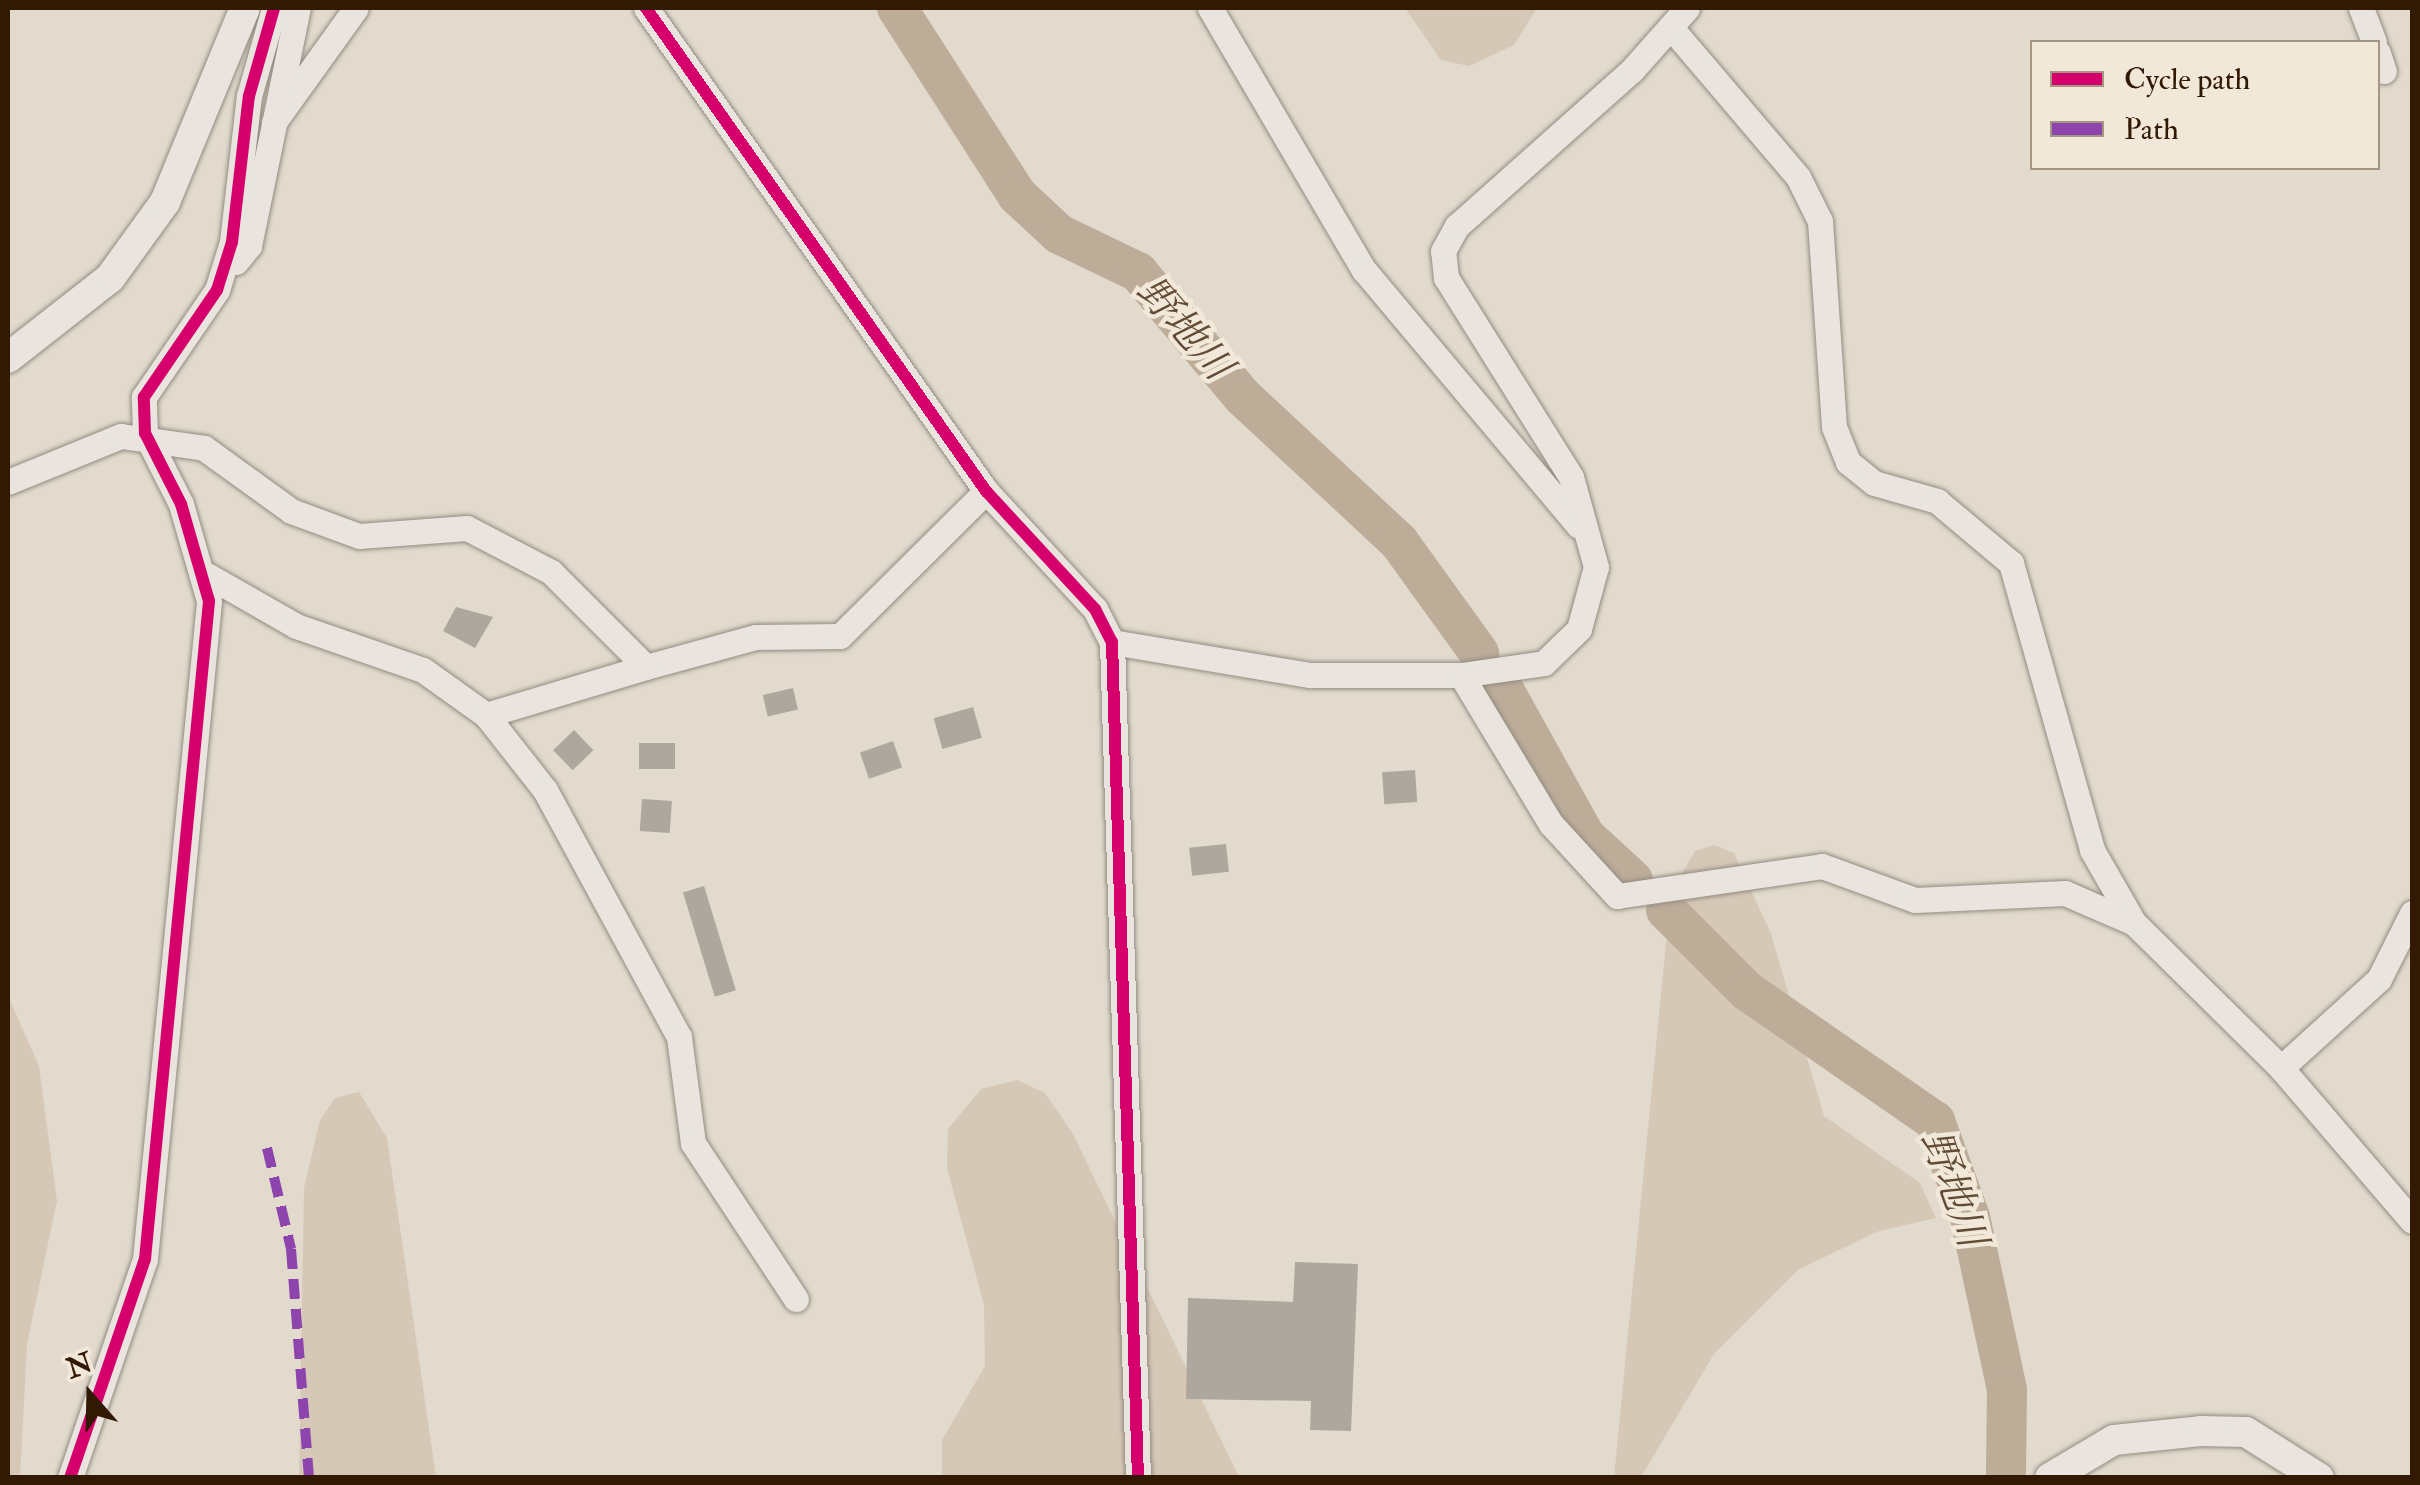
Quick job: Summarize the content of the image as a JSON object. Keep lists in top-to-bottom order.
{
  "water": ["野地川"],
  "legend": ["Cycle path", "Path"],
  "north": "top"
}
